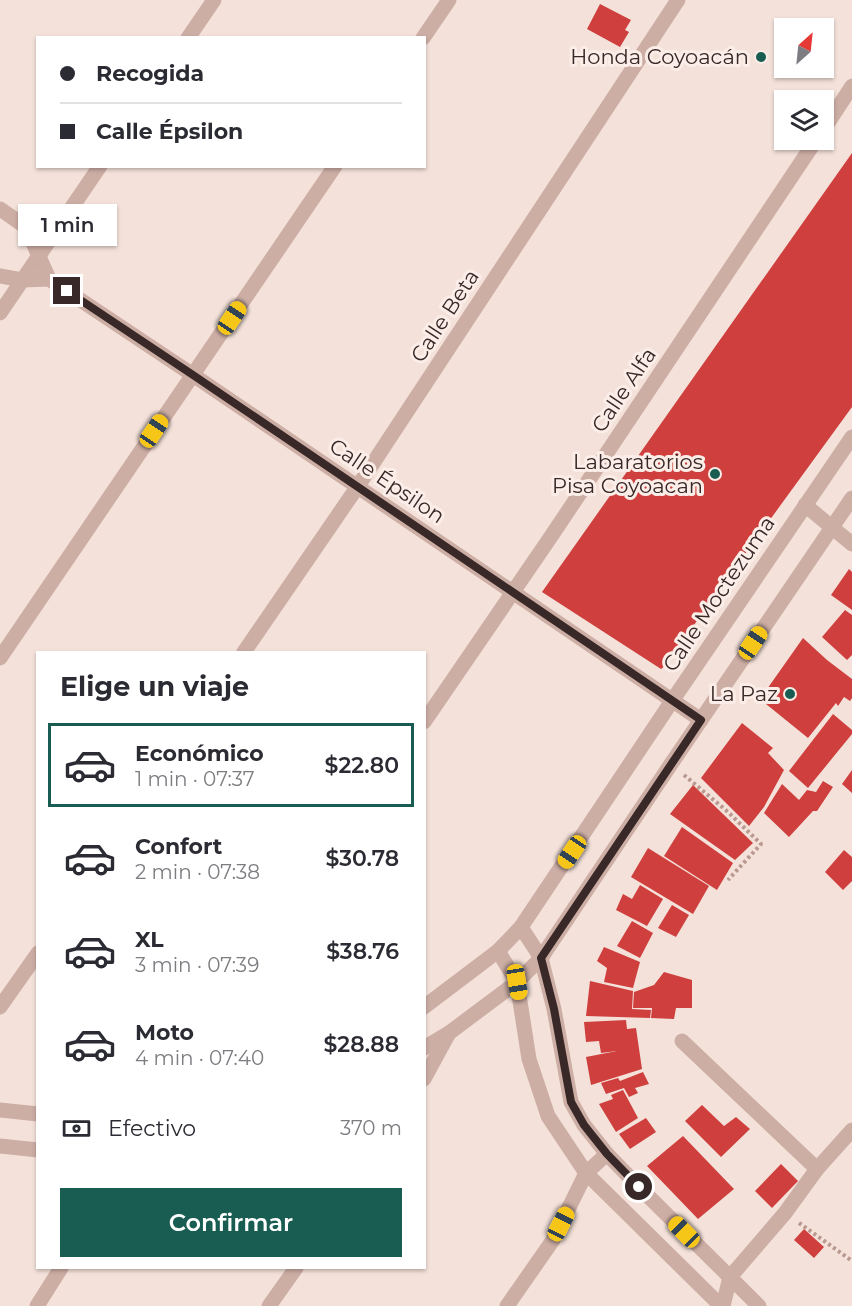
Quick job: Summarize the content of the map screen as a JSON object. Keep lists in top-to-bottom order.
{
  "streets": {
    "street": [
      "Calle Beta",
      "Calle Alfa",
      "Calle Épsilon",
      "Calle Moctezuma"
    ]
  },
  "crossings": [
    ["Calle Beta", "Calle Épsilon"],
    ["Calle Alfa", "Calle Épsilon"],
    ["Calle Épsilon", "Calle Moctezuma"]
  ],
  "places": ["Honda Coyoacán", "Labaratorios Pisa Coyoacan", "La Paz"],
  "north": "top right",
  "page": {
    "banner": ["Recogida", "Calle Épsilon"],
    "bubble": "1 min",
    "heading": "Elige un viaje",
    "list": [
      {
        "name": "Económico",
        "note": "1 min · 07:37",
        "value": "$22.80"
      },
      {
        "name": "Confort",
        "note": "2 min · 07:38",
        "value": "$30.78"
      },
      {
        "name": "XL",
        "note": "3 min · 07:39",
        "value": "$38.76"
      },
      {
        "name": "Moto",
        "note": "4 min · 07:40",
        "value": "$28.88"
      }
    ],
    "pay": ["Efectivo", "370 m"],
    "buttons": "Confirmar"
  }
}
